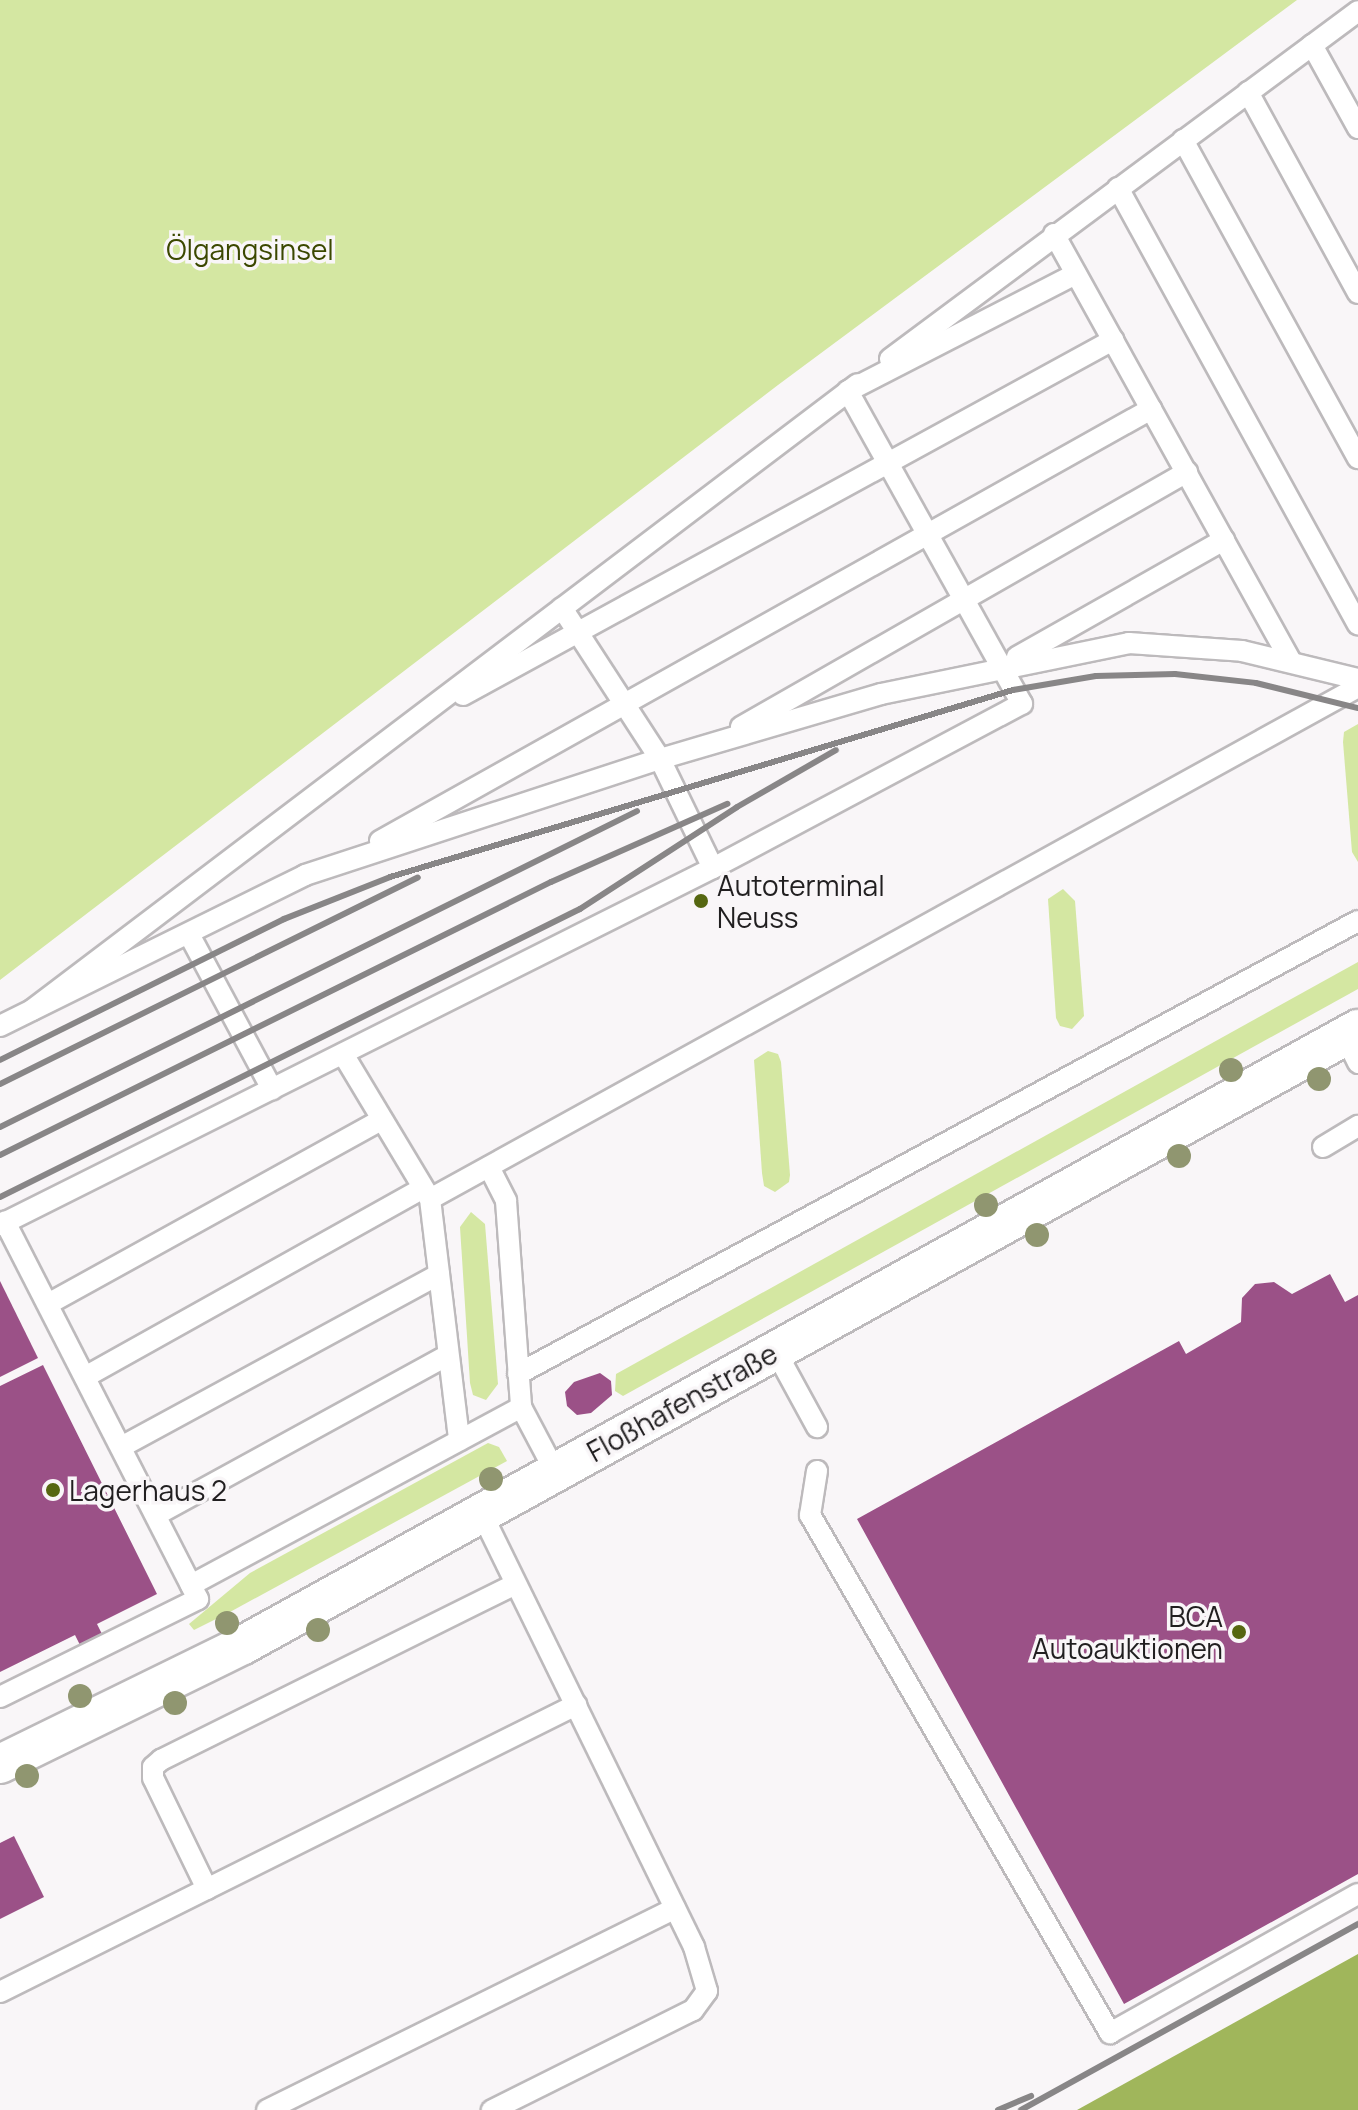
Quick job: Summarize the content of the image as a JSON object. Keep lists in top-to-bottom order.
{
  "streets": {
    "street": ["Floßhafenstraße"]
  },
  "parks": ["Ölgangsinsel"],
  "places": ["Autoterminal Neuss", "Lagerhaus 2", "BCA Autoauktionen"]
}
